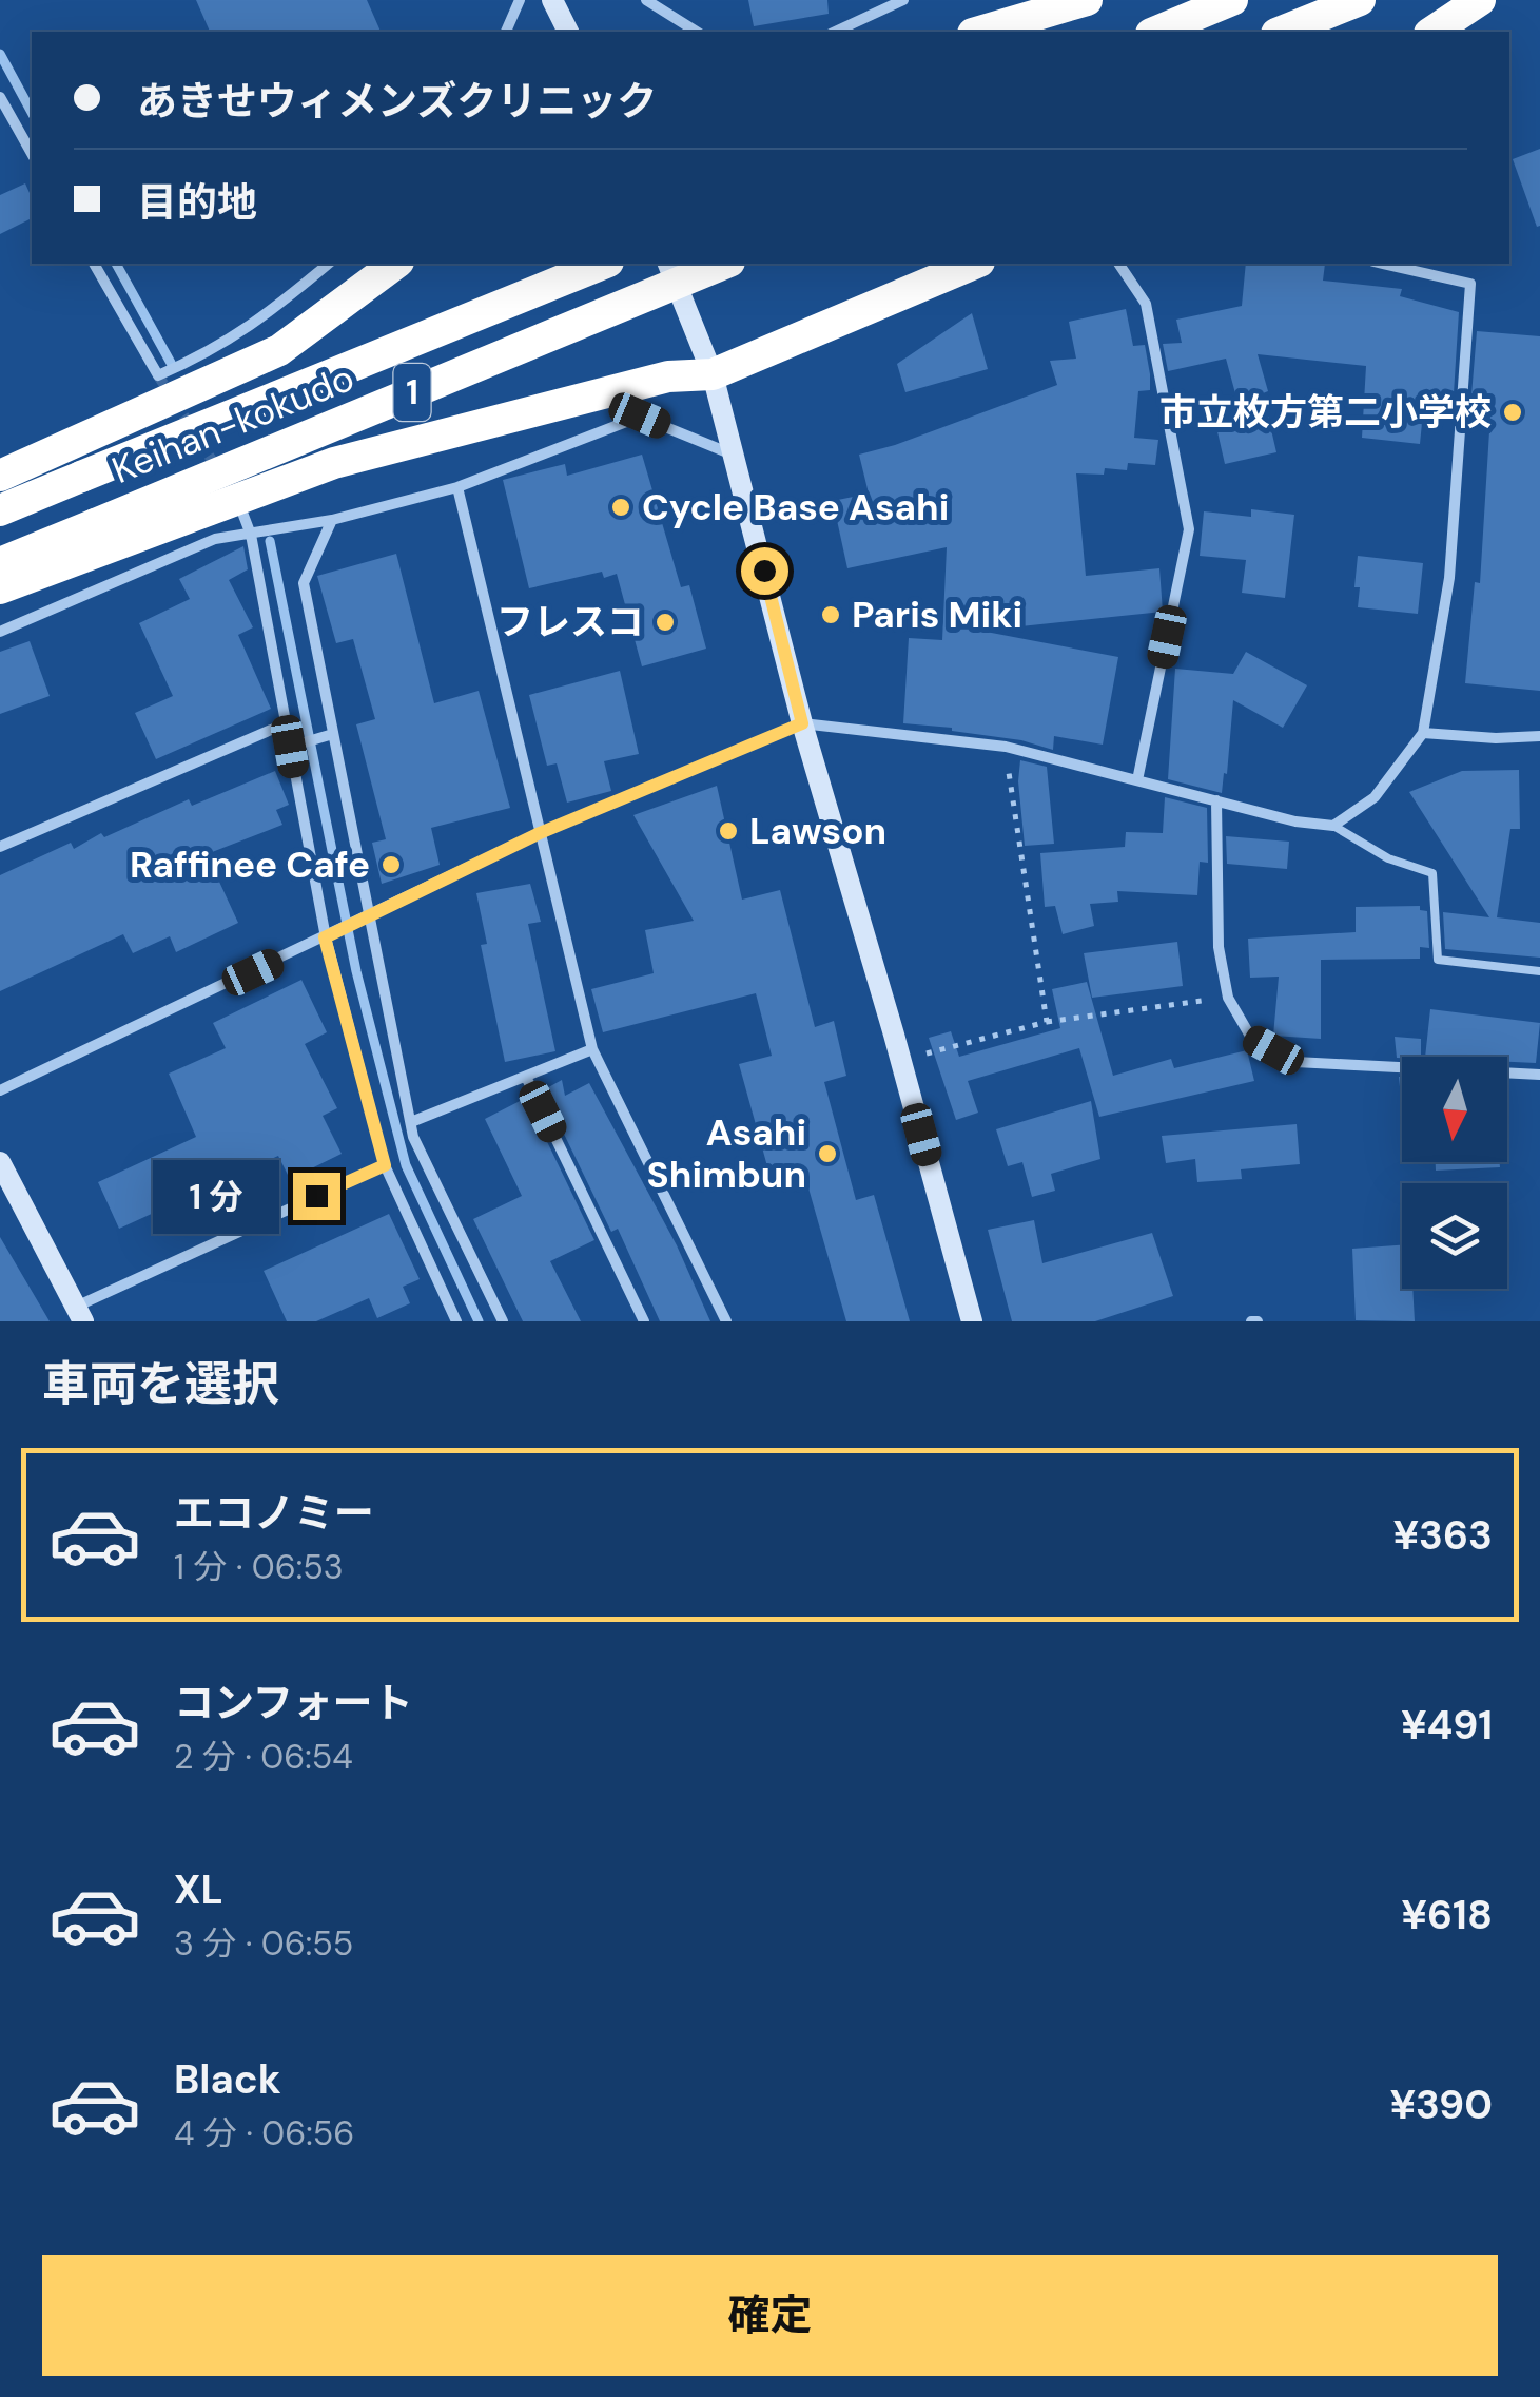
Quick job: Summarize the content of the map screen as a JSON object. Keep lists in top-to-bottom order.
{
  "streets": {
    "highway": ["1", "Keihan-kokudo"]
  },
  "places": [
    "市立枚方第二小学校",
    "Cycle Base Asahi",
    "Paris Miki",
    "フレスコ",
    "Lawson",
    "Raffinee Cafe",
    "Asahi Shimbun"
  ],
  "north": "bottom",
  "page": {
    "banner": ["あきせウィメンズクリニック", "目的地"],
    "bubble": "1 分",
    "heading": "車両を選択",
    "list": [
      {
        "name": "エコノミー",
        "note": "1 分 · 06:53",
        "value": "¥363"
      },
      {
        "name": "コンフォート",
        "note": "2 分 · 06:54",
        "value": "¥491"
      },
      {
        "name": "XL",
        "note": "3 分 · 06:55",
        "value": "¥618"
      },
      {
        "name": "Black",
        "note": "4 分 · 06:56",
        "value": "¥390"
      }
    ],
    "buttons": "確定"
  }
}
